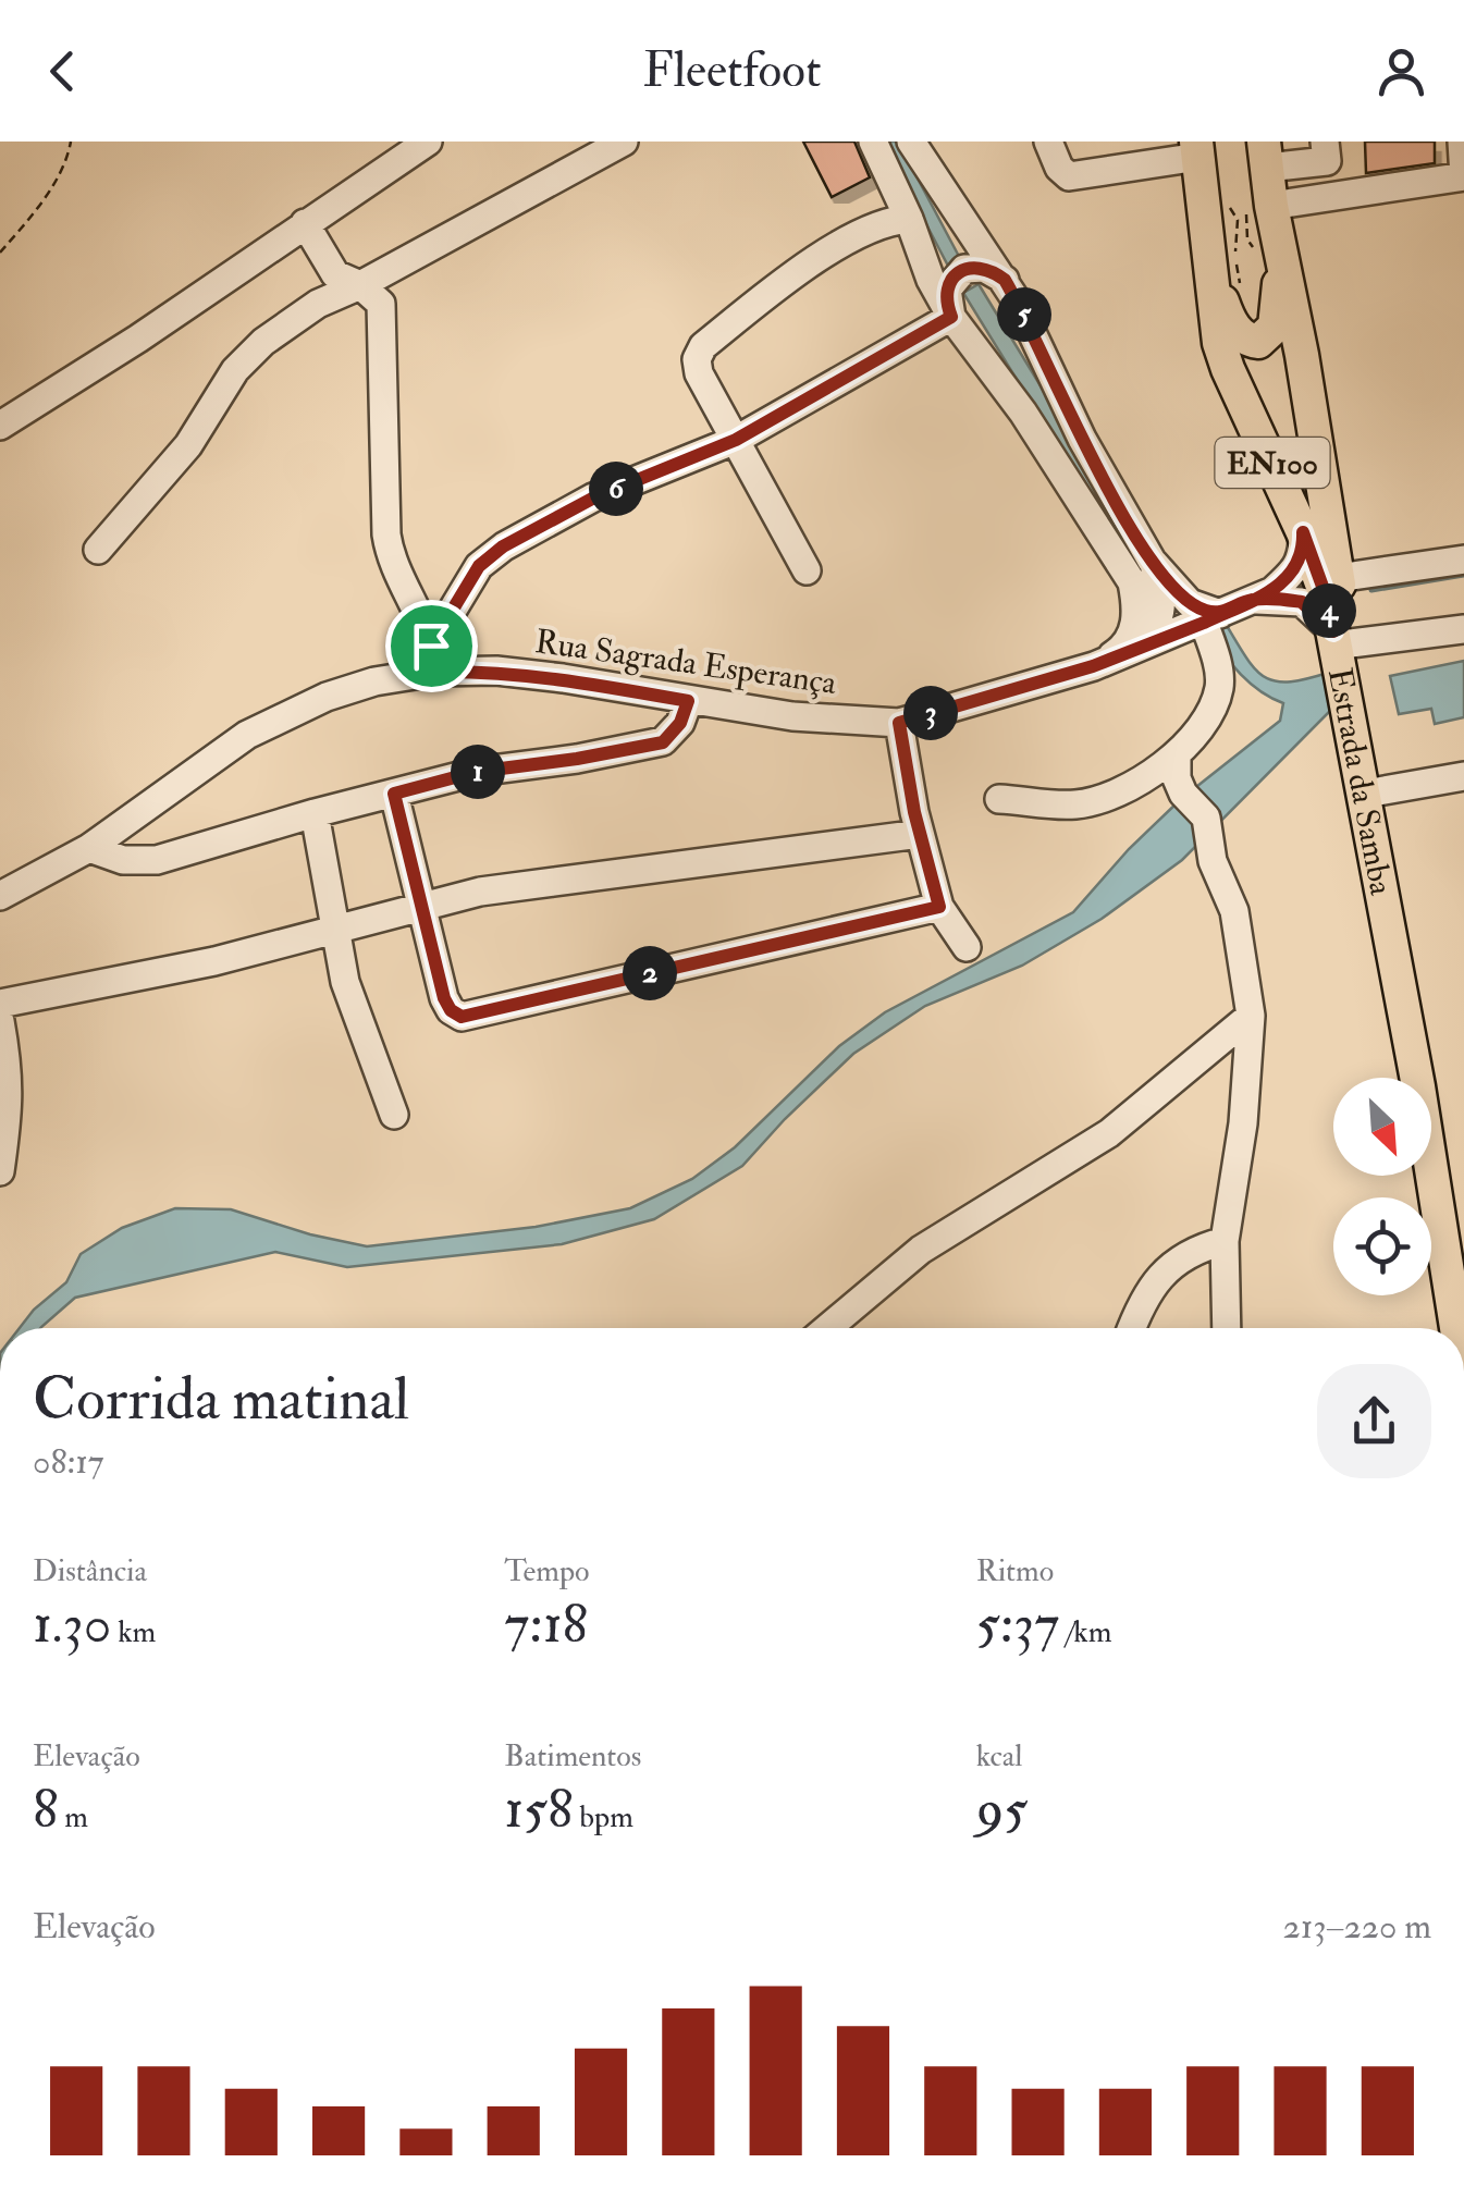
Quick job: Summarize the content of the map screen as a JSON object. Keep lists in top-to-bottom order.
{
  "streets": {
    "main road": ["EN100", "Estrada da Samba"],
    "street": ["Rua Sagrada Esperança"]
  },
  "crossings": [
    ["Rua Sagrada Esperança", "Estrada da Samba"]
  ],
  "north": "bottom right",
  "page": {
    "header": "Fleetfoot",
    "pins": [
      "5",
      "6",
      "4",
      "3",
      "1",
      "2"
    ],
    "heading": ["Corrida matinal", "08:17"],
    "stats": [
      ["Distância", "1.30 km"],
      ["Tempo", "7:18"],
      ["Ritmo", "5:37 /km"],
      ["Elevação", "8 m"],
      ["Batimentos", "158 bpm"],
      ["kcal", "95"]
    ],
    "chart": ["Elevação", "213–220 m"]
  }
}
